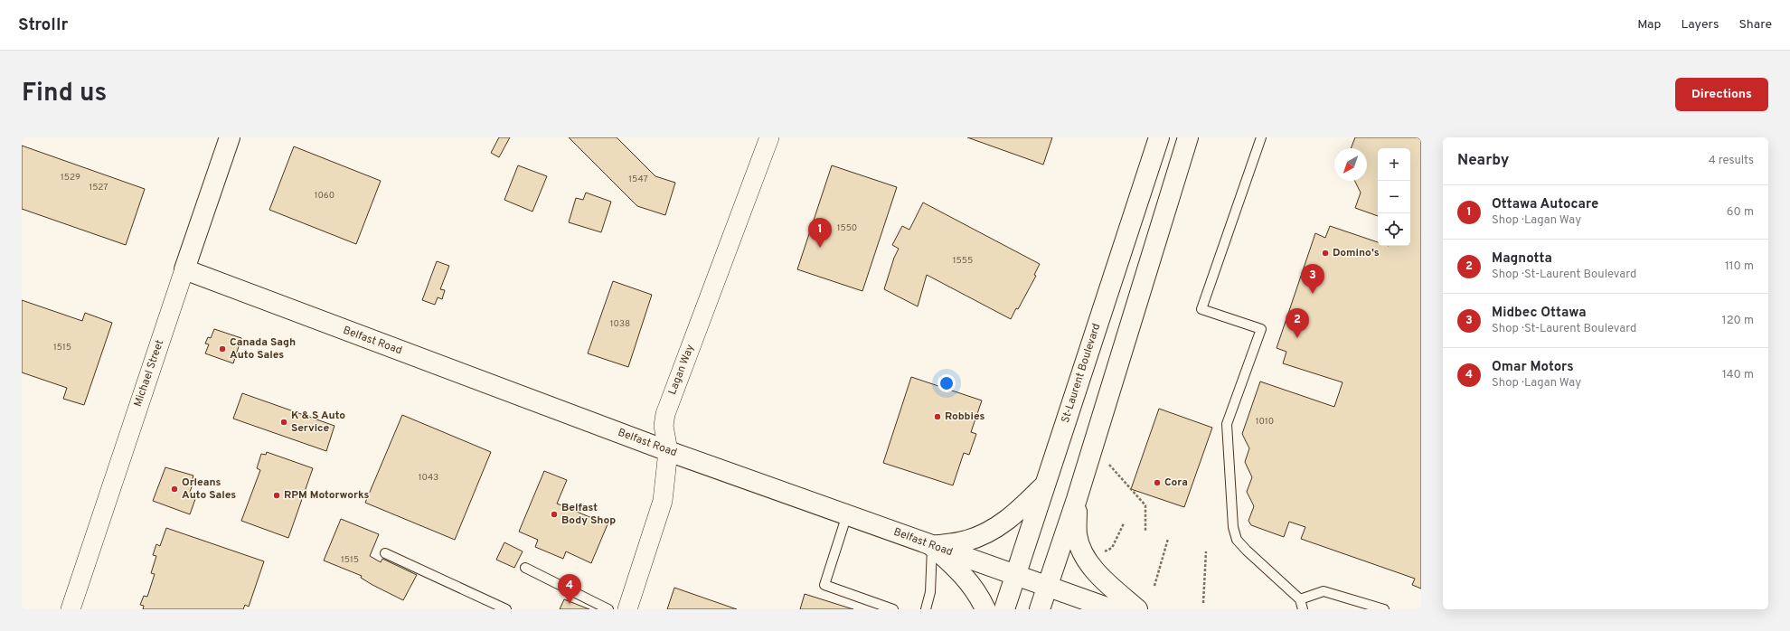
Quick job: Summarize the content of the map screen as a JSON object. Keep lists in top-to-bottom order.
{
  "streets": {
    "main road": ["Belfast Road", "Michael Street", "St-Laurent Boulevard"],
    "street": ["Lagan Way"]
  },
  "crossings": [
    ["Belfast Road", "Lagan Way"],
    ["Belfast Road", "Michael Street"],
    ["Belfast Road", "St-Laurent Boulevard"]
  ],
  "places": [
    "Domino's",
    "Canada Sagh Auto Sales",
    "Robbies",
    "K & S Auto Service",
    "Cora",
    "Orleans Auto Sales",
    "RPM Motorworks",
    "Belfast Body Shop"
  ],
  "house_numbers": [
    "1529",
    "1547",
    "1527",
    "1060",
    "1550",
    "1555",
    "1038",
    "1515",
    "1010",
    "1043",
    "1515"
  ],
  "north": "bottom left",
  "page": {
    "header": "Strollr",
    "nav": ["Map", "Layers", "Share"],
    "title": "Find us",
    "buttons": "Directions",
    "heading": ["Nearby", "4 results"],
    "map_buttons": ["+", "−"],
    "list": [
      {
        "mark": "1",
        "name": "Ottawa Autocare",
        "note": "Shop · Lagan Way",
        "value": "60 m"
      },
      {
        "mark": "2",
        "name": "Magnotta",
        "note": "Shop · St-Laurent Boulevard",
        "value": "110 m"
      },
      {
        "mark": "3",
        "name": "Midbec Ottawa",
        "note": "Shop · St-Laurent Boulevard",
        "value": "120 m"
      },
      {
        "mark": "4",
        "name": "Omar Motors",
        "note": "Shop · Lagan Way",
        "value": "140 m"
      }
    ],
    "pins": [
      "1",
      "3",
      "2",
      "4"
    ]
  }
}
